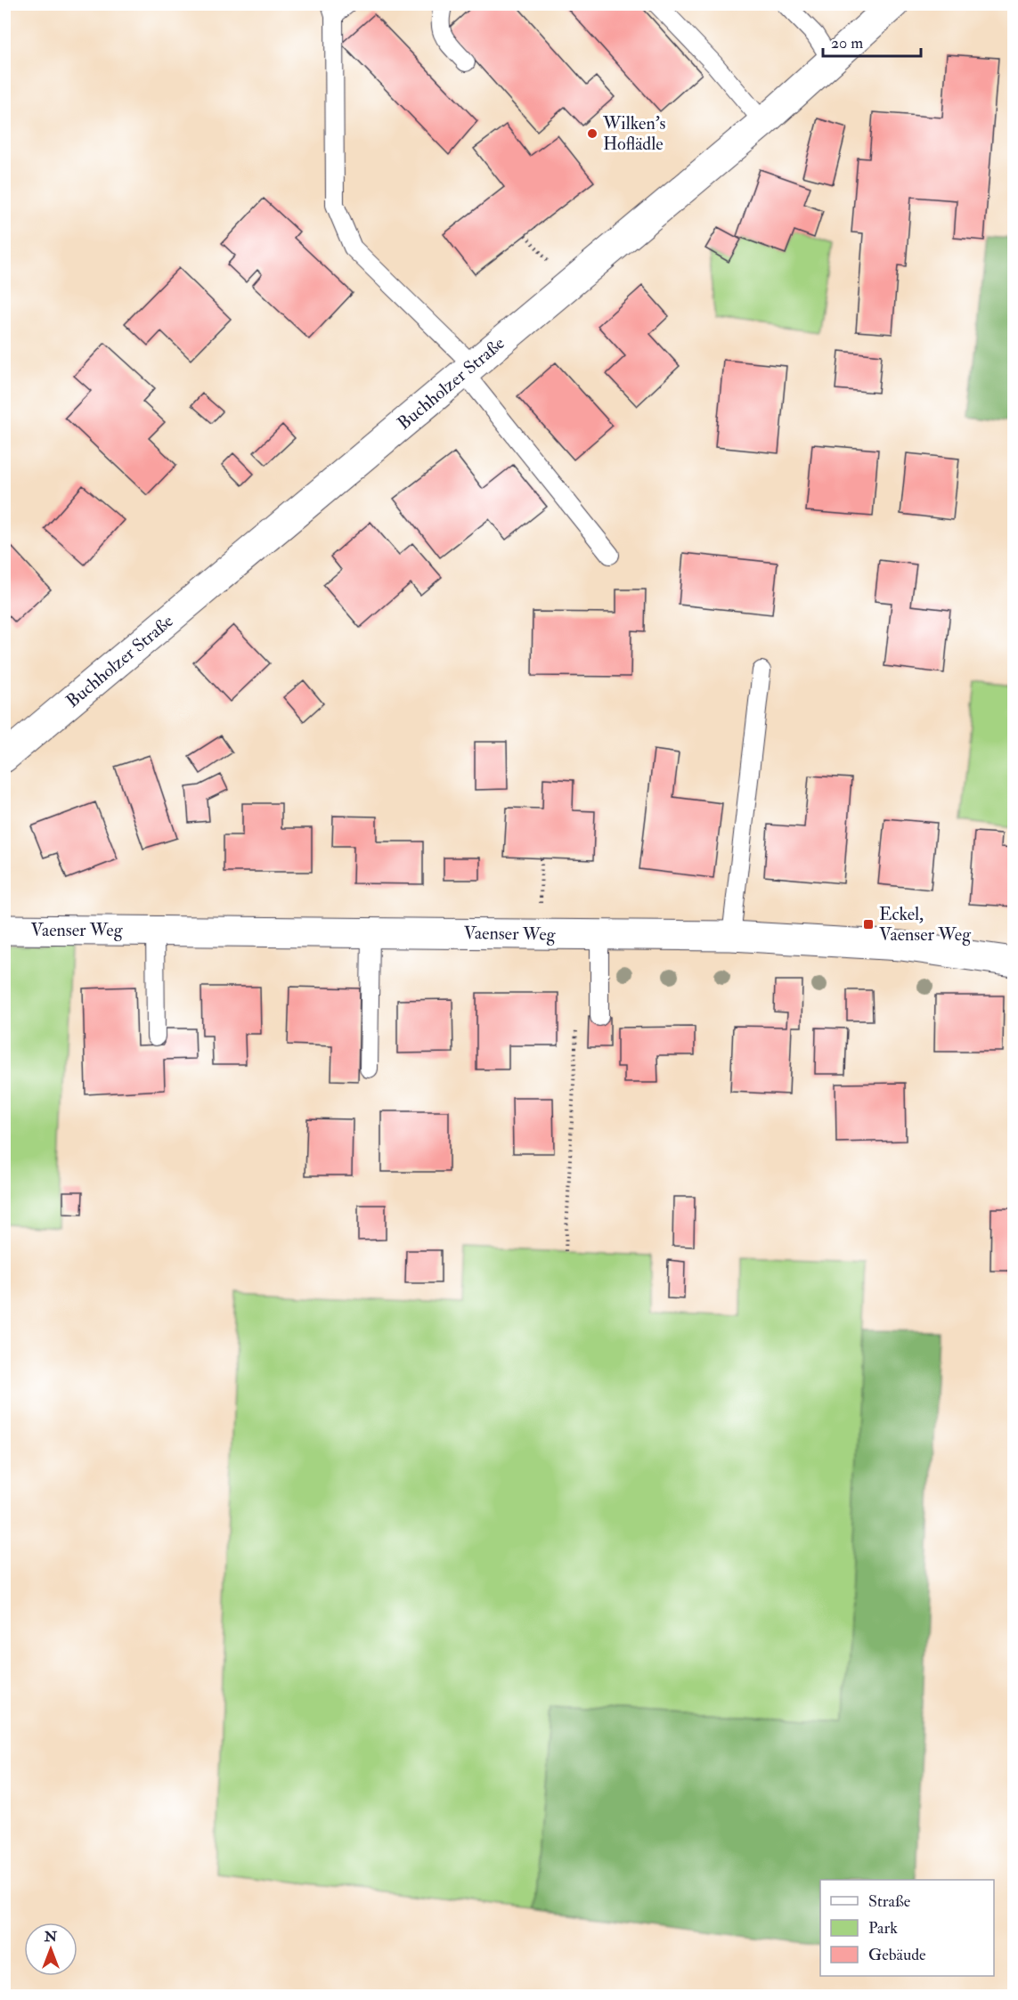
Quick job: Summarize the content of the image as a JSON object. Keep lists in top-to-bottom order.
{
  "streets": {
    "street": ["Buchholzer Straße", "Vaenser Weg"]
  },
  "places": {
    "other": ["Wilken’s Hoflädle"],
    "transit": ["Eckel, Vaenser Weg"]
  },
  "legend": ["Straße", "Park", "Gebäude"],
  "scale_bar": "20 m",
  "north": "top"
}
